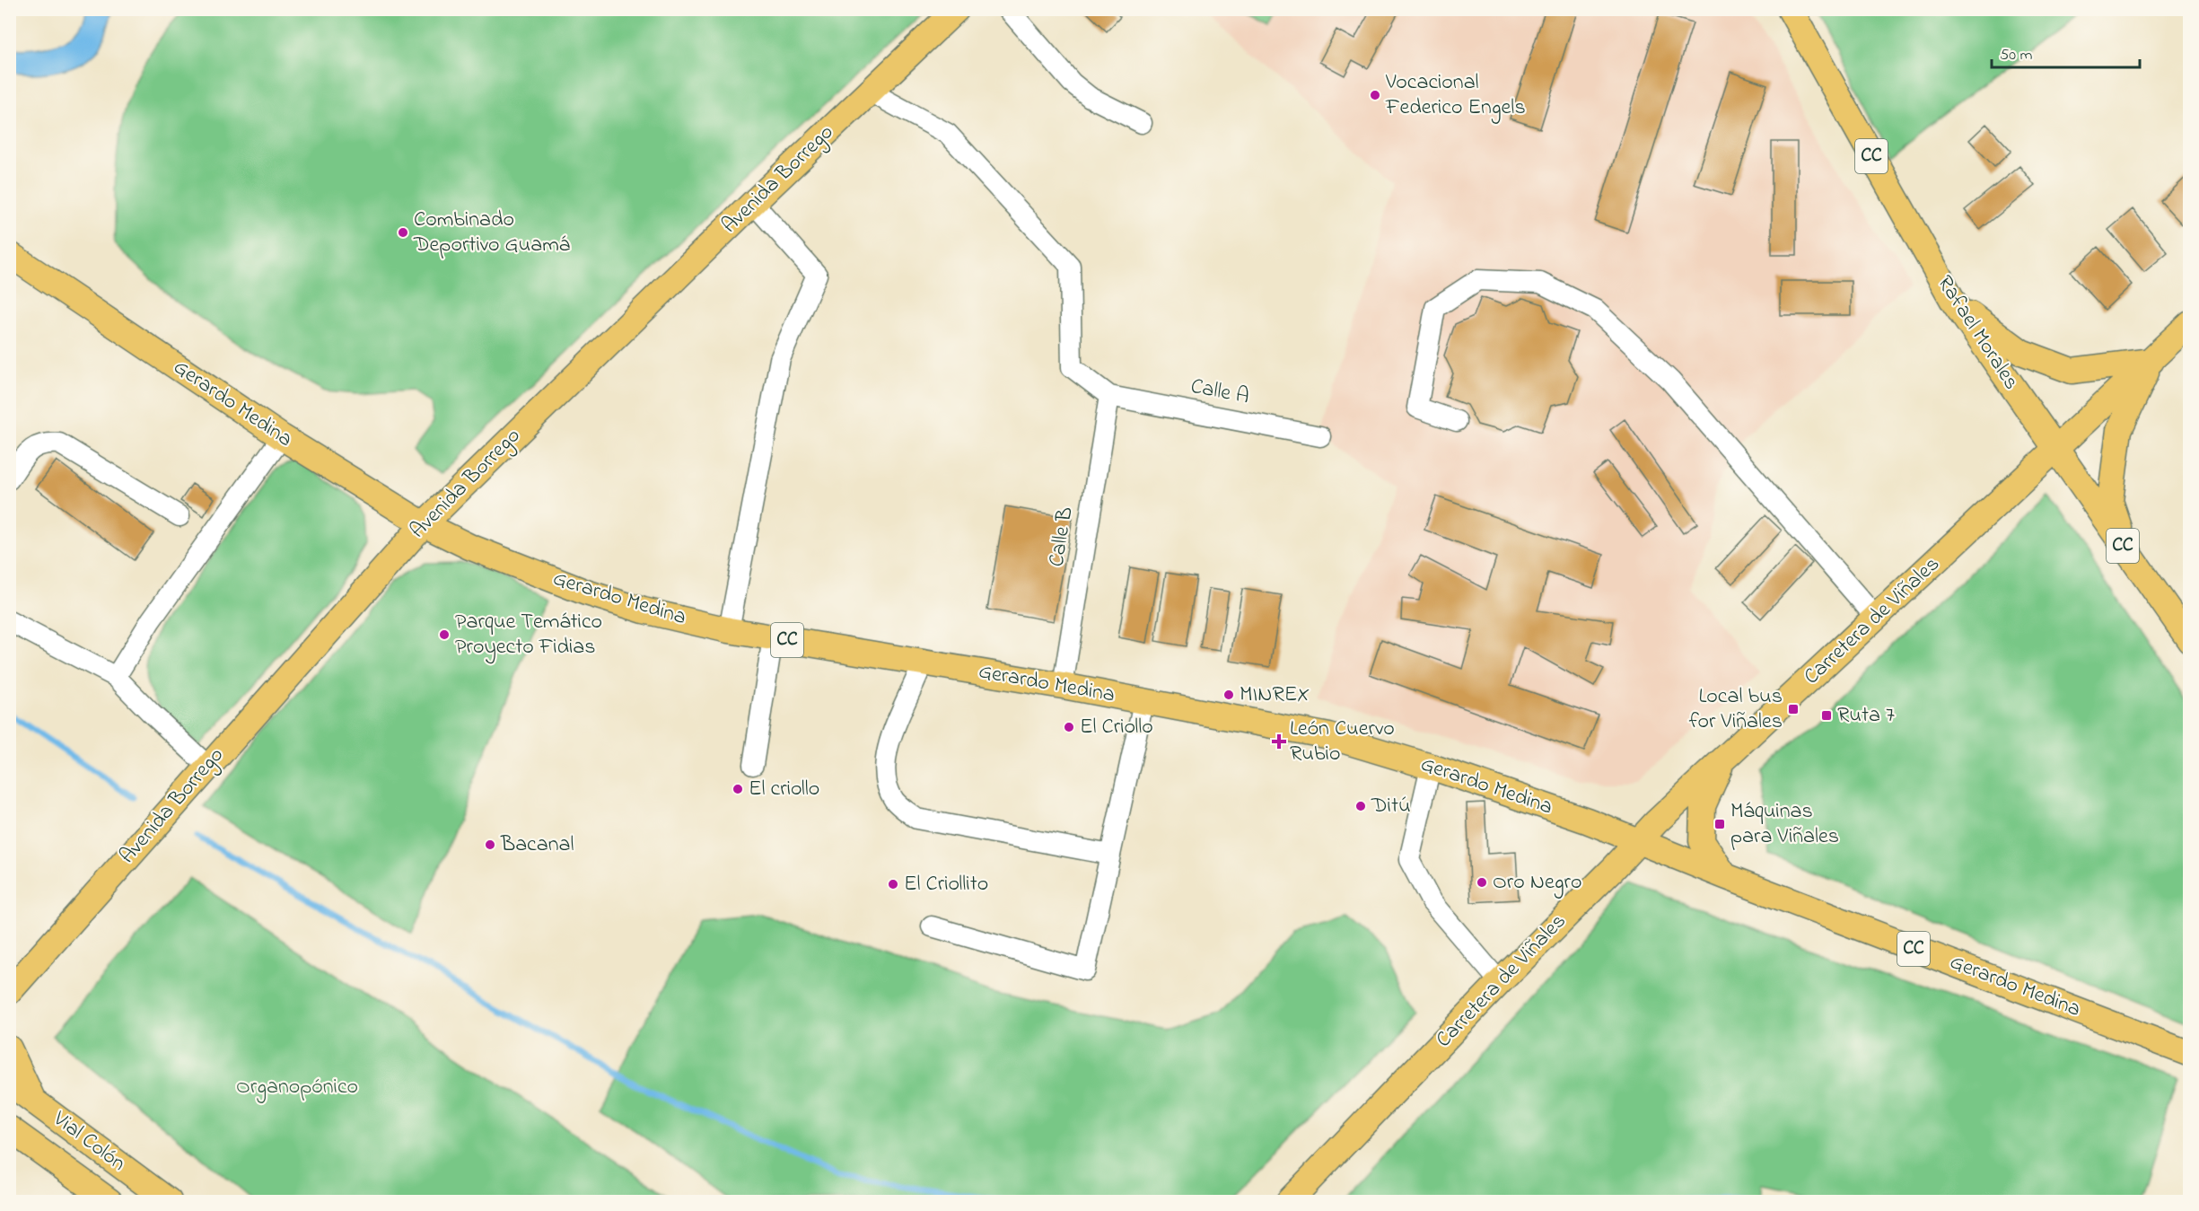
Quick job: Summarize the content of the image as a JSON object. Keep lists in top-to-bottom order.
{
  "streets": {
    "main road": [
      "CC",
      "Avenida Borrego",
      "Rafael Morales",
      "Gerardo Medina",
      "Carretera de Viñales",
      "Vial Colón"
    ],
    "street": ["Calle A", "Calle B"]
  },
  "crossings": [
    ["Avenida Borrego", "Gerardo Medina"],
    ["Rafael Morales", "Carretera de Viñales"],
    ["Calle A", "Calle B"],
    ["Gerardo Medina", "Calle B"],
    ["Gerardo Medina", "Carretera de Viñales"]
  ],
  "parks": ["Organopónico"],
  "places": {
    "other": [
      "Vocacional Federico Engels",
      "Combinado Deportivo Guamá",
      "Parque Temático Proyecto Fidias",
      "MINREX",
      "El Criollo",
      "El criollo",
      "Ditú",
      "Bacanal",
      "Oro Negro",
      "El Criollito"
    ],
    "transit": ["Local bus for Viñales", "Ruta 7", "Máquinas para Viñales"],
    "health": ["León Cuervo Rubio"]
  },
  "scale_bar": "50 m"
}
